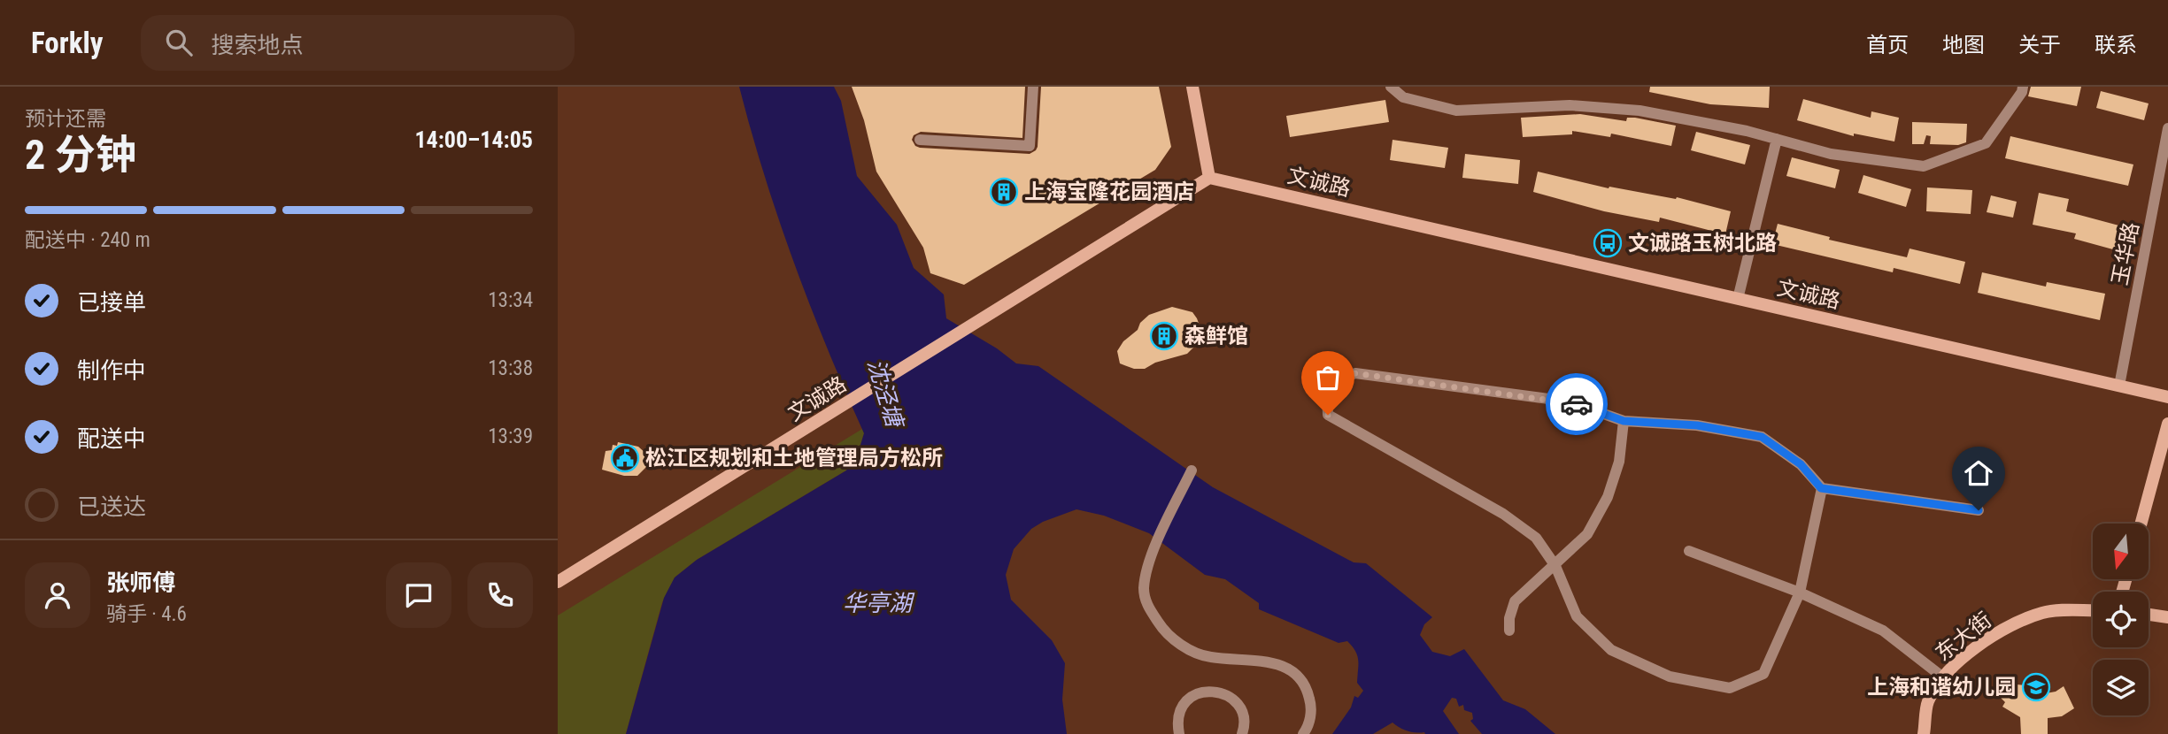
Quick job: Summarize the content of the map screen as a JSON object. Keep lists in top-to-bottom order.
{
  "streets": {
    "street": ["文诚路", "玉华路", "东大街"]
  },
  "crossings": [
    ["文诚路", "玉华路"]
  ],
  "water": ["沈泾塘", "华亭湖"],
  "places": {
    "building": ["上海宝隆花园酒店", "森鲜馆"],
    "bus stop": ["文诚路玉树北路"],
    "public building": ["松江区规划和土地管理局方松所"],
    "school or university": ["上海和谐幼儿园"]
  },
  "north": "bottom",
  "page": {
    "header": "Forkly",
    "search": "搜索地点",
    "nav": [
      "首页",
      "地图",
      "关于",
      "联系"
    ],
    "heading": ["2 分钟", "预计还需", "14:00–14:05"],
    "panel": ["张师傅", "骑手 · 4.6"],
    "bar": "配送中 · 240 m",
    "list": [
      ["已接单", "13:34"],
      ["制作中", "13:38"],
      ["配送中", "13:39"],
      "已送达"
    ]
  }
}
